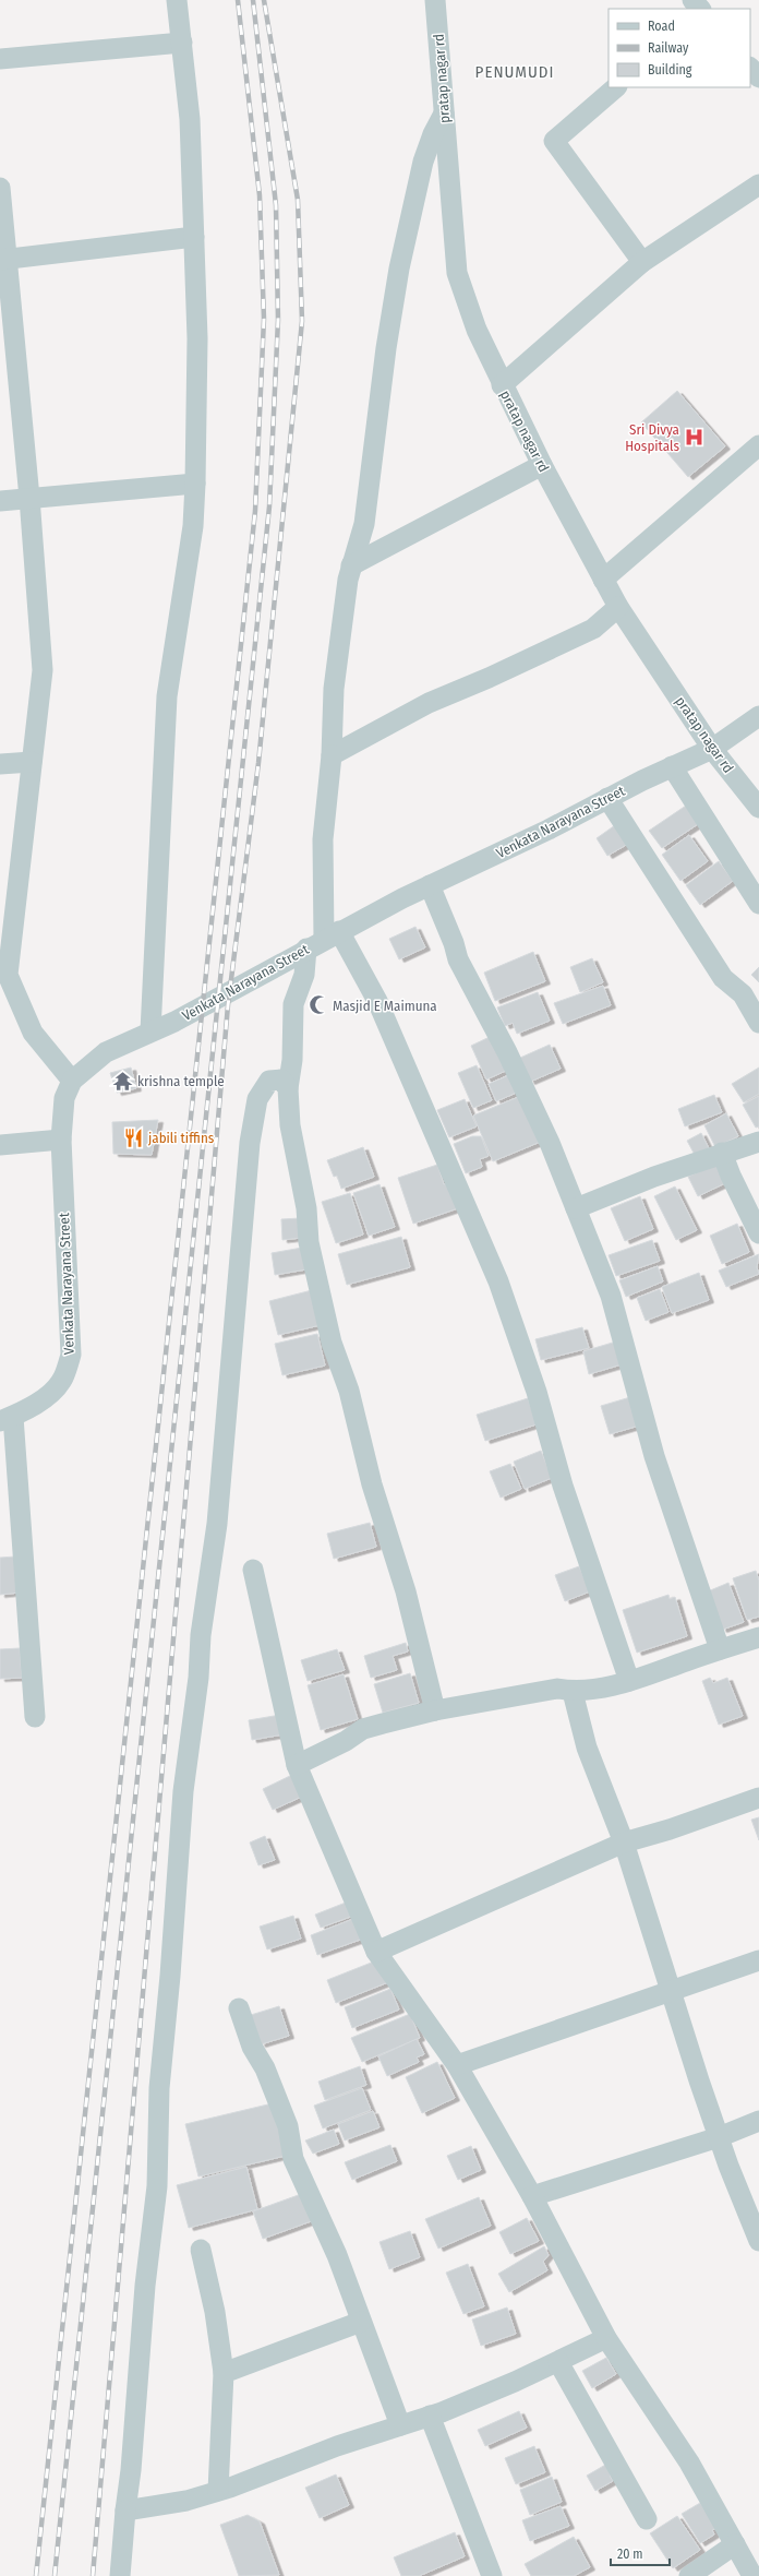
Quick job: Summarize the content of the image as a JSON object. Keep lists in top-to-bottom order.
{
  "streets": {
    "street": ["pratap nagar rd", "Venkata Narayana Street"]
  },
  "crossings": [
    ["pratap nagar rd", "Venkata Narayana Street"]
  ],
  "districts": ["PENUMUDI"],
  "places": {
    "hospital": ["Sri Divya Hospitals"],
    "mosque": ["Masjid E Maimuna"],
    "temple": ["krishna temple"],
    "restaurant": ["jabili tiffins"]
  },
  "legend": ["Road", "Railway", "Building"],
  "scale_bar": "20 m"
}
